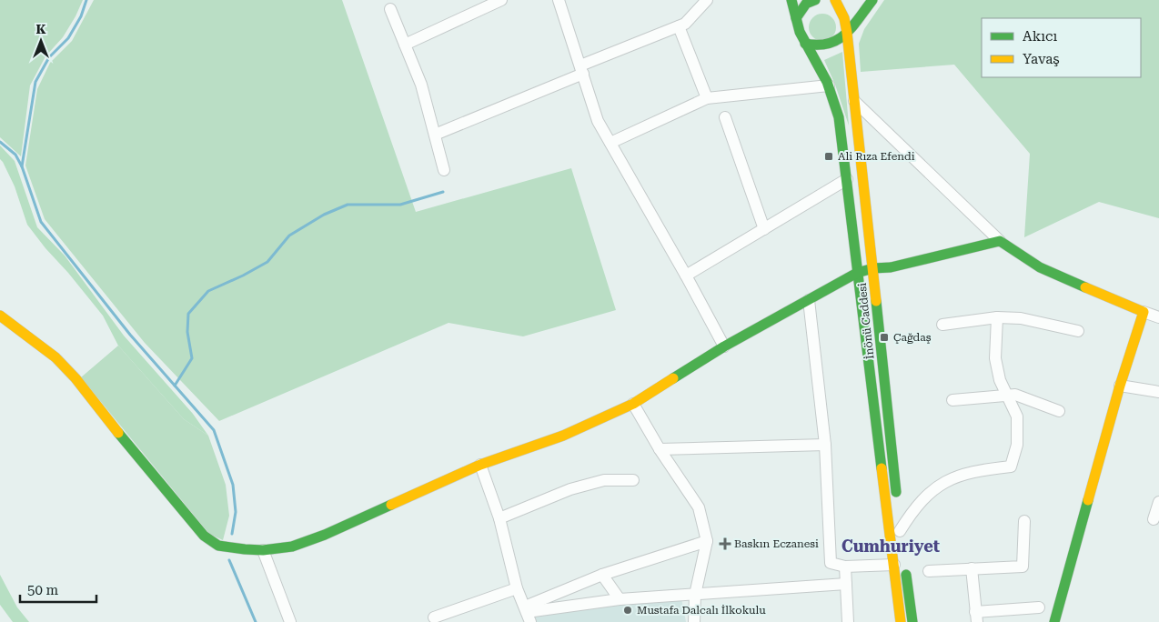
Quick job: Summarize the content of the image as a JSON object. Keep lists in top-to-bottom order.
{
  "streets": {
    "street": ["İnönü Caddesi"]
  },
  "districts": ["Cumhuriyet"],
  "places": {
    "transit": ["Ali Rıza Efendi", "Çağdaş"],
    "health": ["Baskın Eczanesi"],
    "other": ["Mustafa Dalcalı İlkokulu"]
  },
  "legend": ["Akıcı", "Yavaş"],
  "scale_bar": "50 m",
  "north": "top"
}
